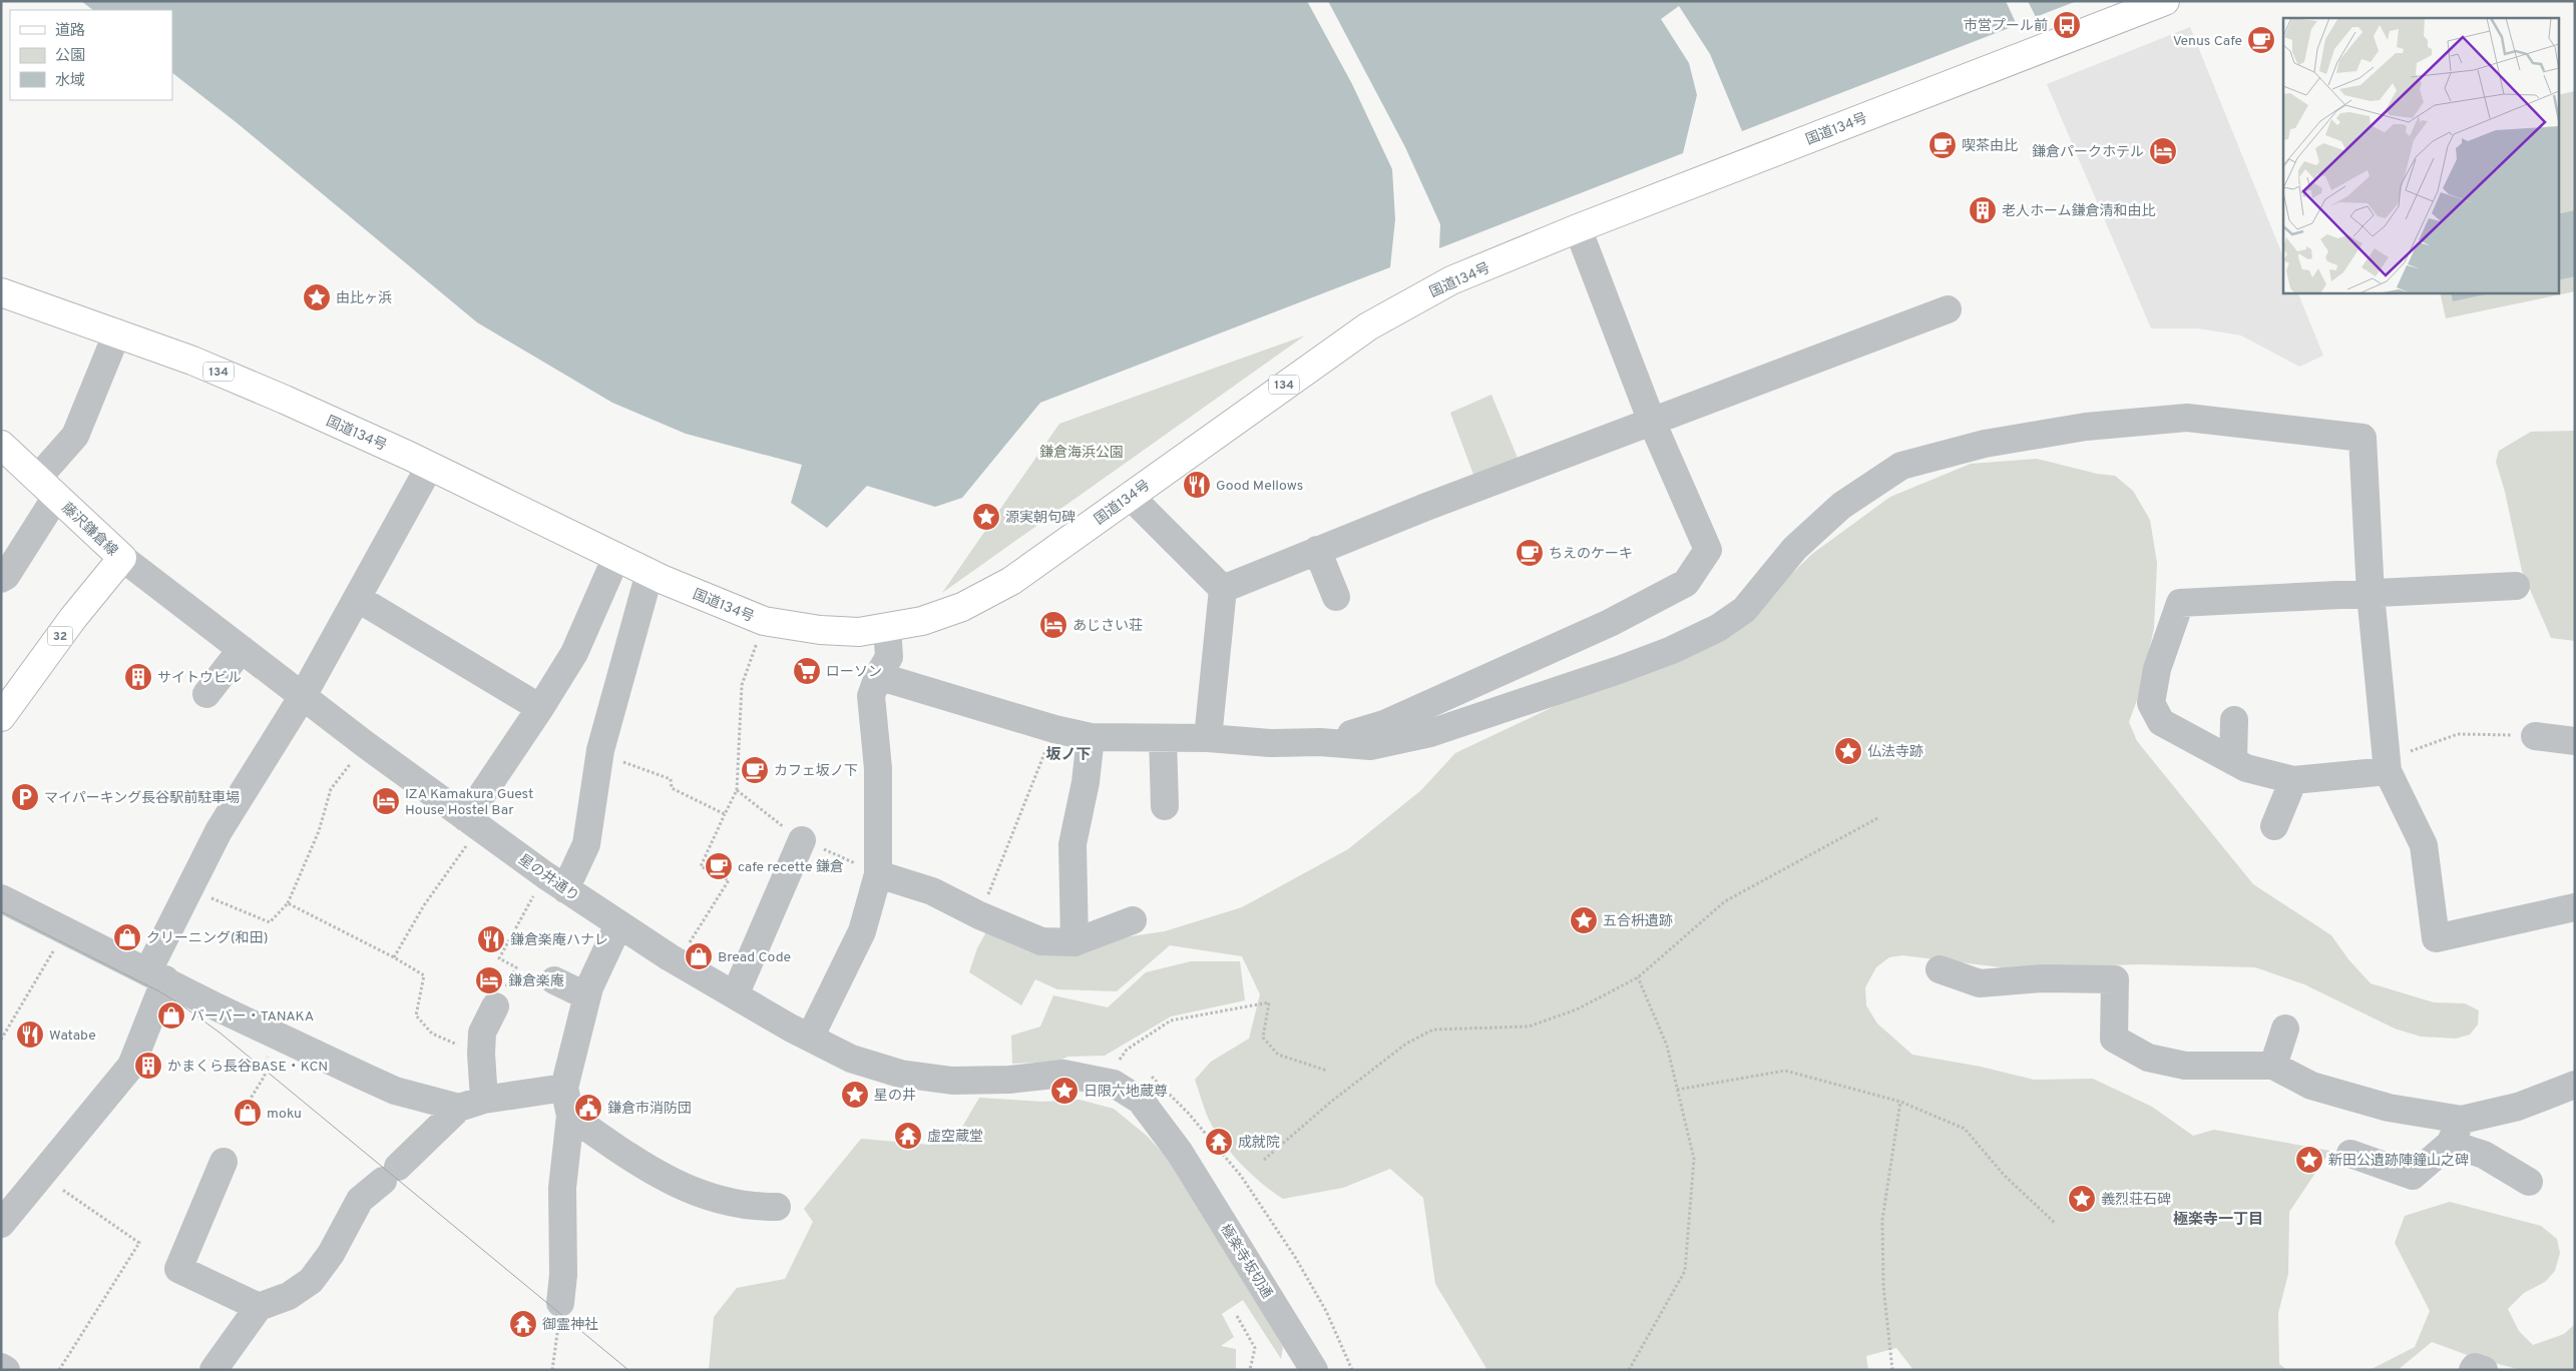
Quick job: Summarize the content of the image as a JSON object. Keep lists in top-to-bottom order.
{
  "streets": {
    "main road": [
      "国道134号",
      "134",
      "藤沢鎌倉線",
      "32"
    ],
    "street": ["星の井通り", "極楽寺坂切通"]
  },
  "crossings": [
    ["藤沢鎌倉線", "星の井通り"],
    ["星の井通り", "極楽寺坂切通"]
  ],
  "districts": ["坂ノ下", "極楽寺一丁目"],
  "parks": ["鎌倉海浜公園"],
  "places": {
    "bus stop": ["市営プール前"],
    "cafe": [
      "Venus Cafe",
      "喫茶由比",
      "ちえのケーキ",
      "カフェ坂ノ下",
      "cafe recette 鎌倉"
    ],
    "hotel": [
      "鎌倉パークホテル",
      "あじさい荘",
      "IZA Kamakura Guest House Hostel Bar",
      "鎌倉楽庵"
    ],
    "building": ["老人ホーム鎌倉清和由比", "サイトウビル", "かまくら長谷BASE・KCN"],
    "place": [
      "由比ヶ浜",
      "源実朝句碑",
      "仏法寺跡",
      "五合枡遺跡",
      "日限六地蔵尊",
      "星の井",
      "新田公遺跡陣鐘山之碑",
      "義烈荘石碑"
    ],
    "restaurant": ["Good Mellows", "鎌倉楽庵ハナレ", "Watabe"],
    "supermarket": ["ローソン"],
    "parking": ["マイパーキング長谷駅前駐車場"],
    "shop": [
      "クリーニング(和田)",
      "Bread Code",
      "バーバー・TANAKA",
      "moku"
    ],
    "public building": ["鎌倉市消防団"],
    "temple": ["虚空蔵堂", "成就院", "御霊神社"]
  },
  "legend": ["道路", "公園", "水域"]
}
